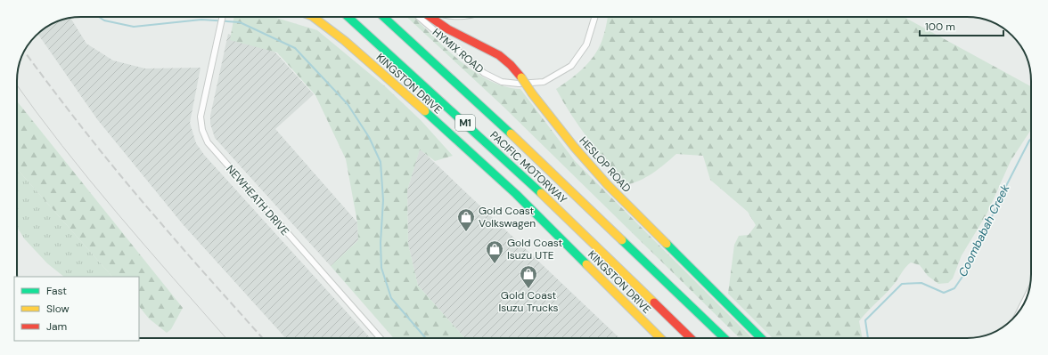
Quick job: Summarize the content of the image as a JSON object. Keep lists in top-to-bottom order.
{
  "streets": {
    "main road": [
      "KINGSTON DRIVE",
      "M1",
      "HESLOP ROAD",
      "PACIFIC MOTORWAY"
    ],
    "street": ["HYMIX ROAD", "NEWHEATH DRIVE"]
  },
  "water": ["Coombabah Creek"],
  "places": {
    "shop": ["Gold Coast Volkswagen", "Gold Coast Isuzu UTE", "Gold Coast Isuzu Trucks"]
  },
  "legend": ["Fast", "Slow", "Jam"],
  "scale_bar": "100 m"
}
